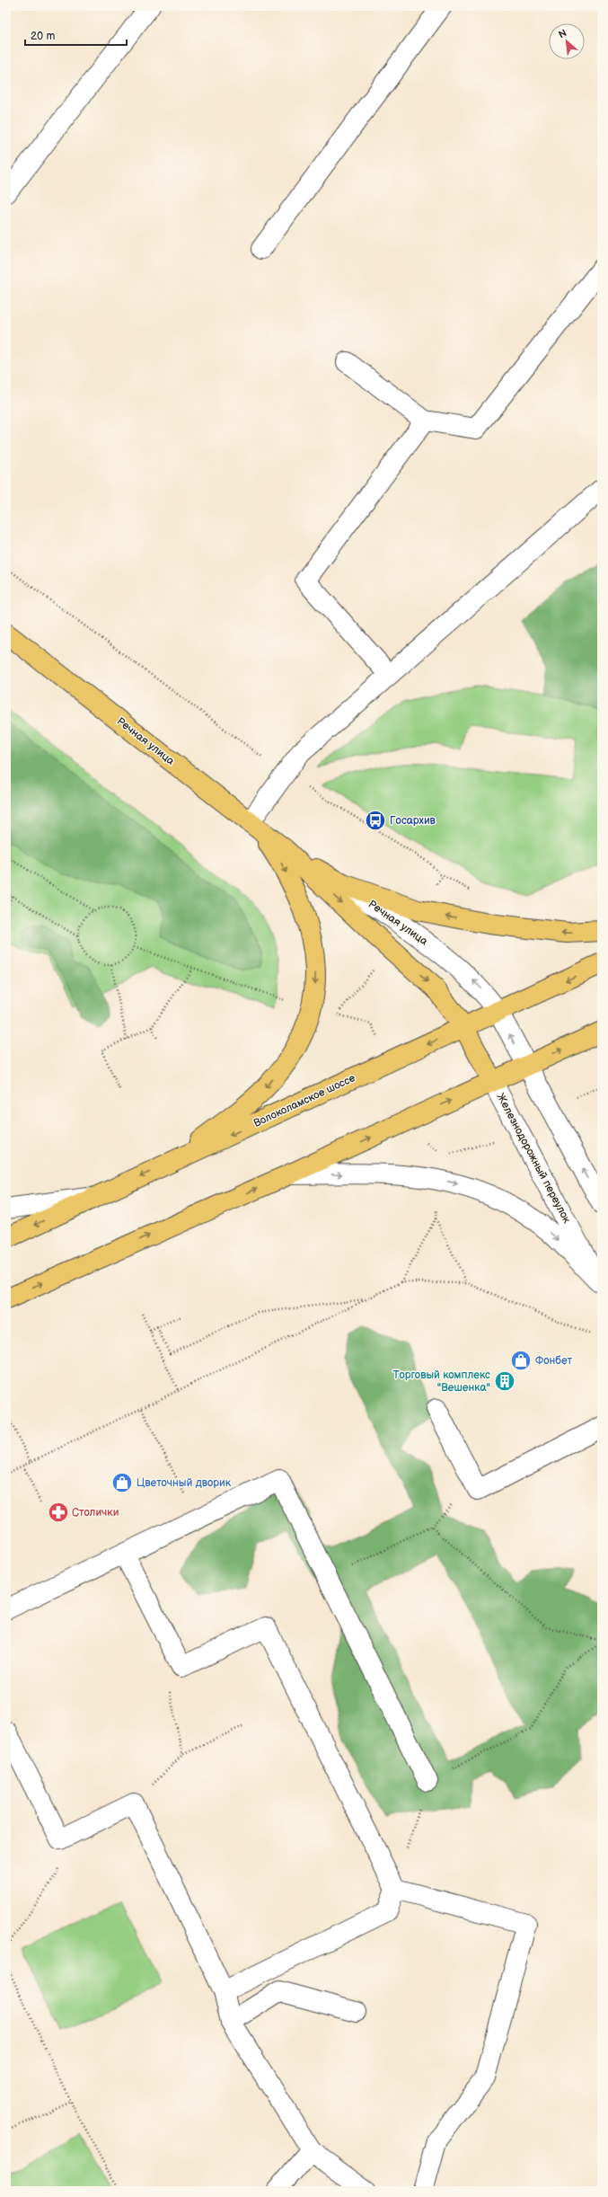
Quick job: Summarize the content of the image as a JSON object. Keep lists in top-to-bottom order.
{
  "streets": {
    "main road": ["Речная улица", "Волоколамское шоссе", "Железнодорожный переулок"]
  },
  "crossings": [
    ["Речная улица", "Волоколамское шоссе"],
    ["Речная улица", "Железнодорожный переулок"],
    ["Волоколамское шоссе", "Железнодорожный переулок"]
  ],
  "places": {
    "bus stop": ["Госархив"],
    "shop": ["Фонбет", "Цветочный дворик"],
    "building": ["Торговый комплекс \"Вешенка\""],
    "pharmacy": ["Столички"]
  },
  "scale_bar": "20 m",
  "north": "top left"
}
